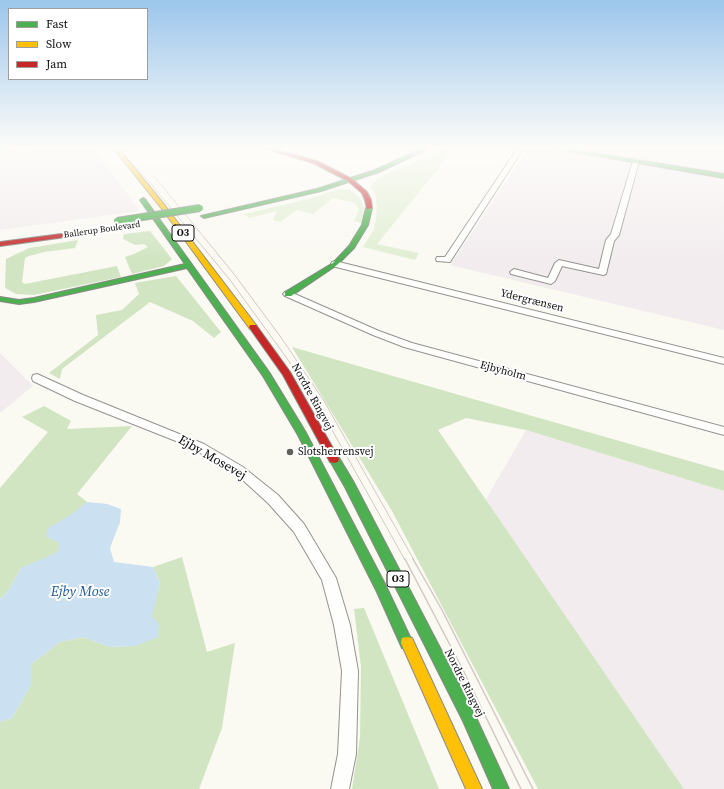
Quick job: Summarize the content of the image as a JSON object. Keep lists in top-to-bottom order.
{
  "streets": {
    "street": [
      "Ballerup Boulevard",
      "O3",
      "Ydergrænsen",
      "Ejbyholm",
      "Nordre Ringvej",
      "Ejby Mosevej"
    ]
  },
  "water": ["Ejby Mose"],
  "places": ["Slotsherrensvej"],
  "legend": ["Fast", "Slow", "Jam"]
}
